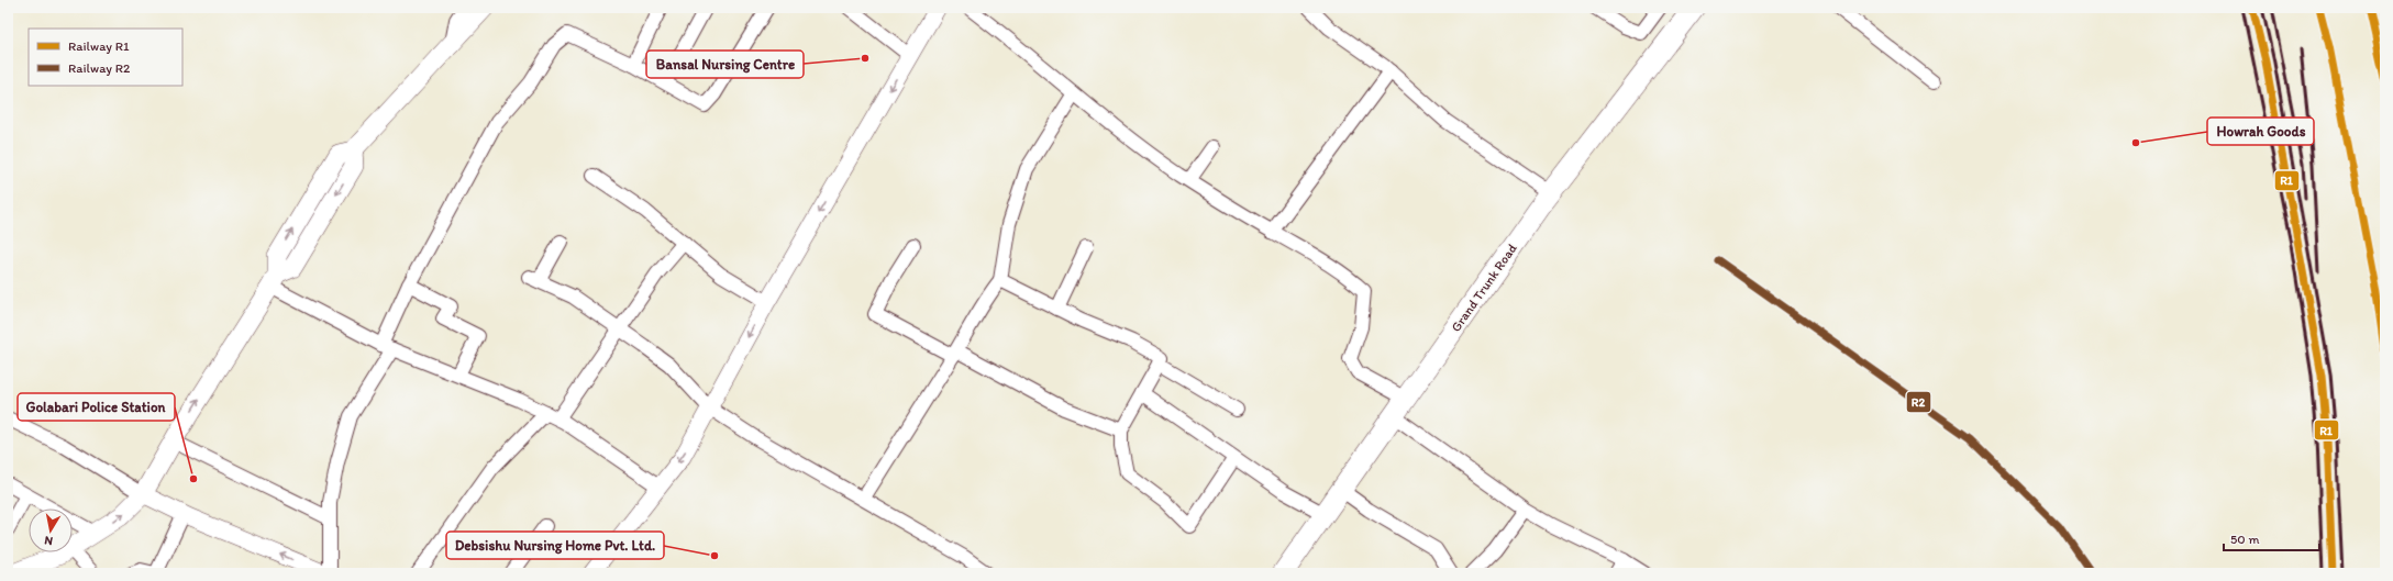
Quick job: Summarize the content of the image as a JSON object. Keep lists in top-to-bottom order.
{
  "streets": {
    "main road": ["Grand Trunk Road"]
  },
  "places": [
    "Bansal Nursing Centre",
    "Howrah Goods",
    "Golabari Police Station",
    "Debsishu Nursing Home Pvt. Ltd."
  ],
  "lines": ["rail line R1", "rail line R2"],
  "legend": ["Railway R1", "Railway R2"],
  "scale_bar": "50 m",
  "north": "bottom"
}
